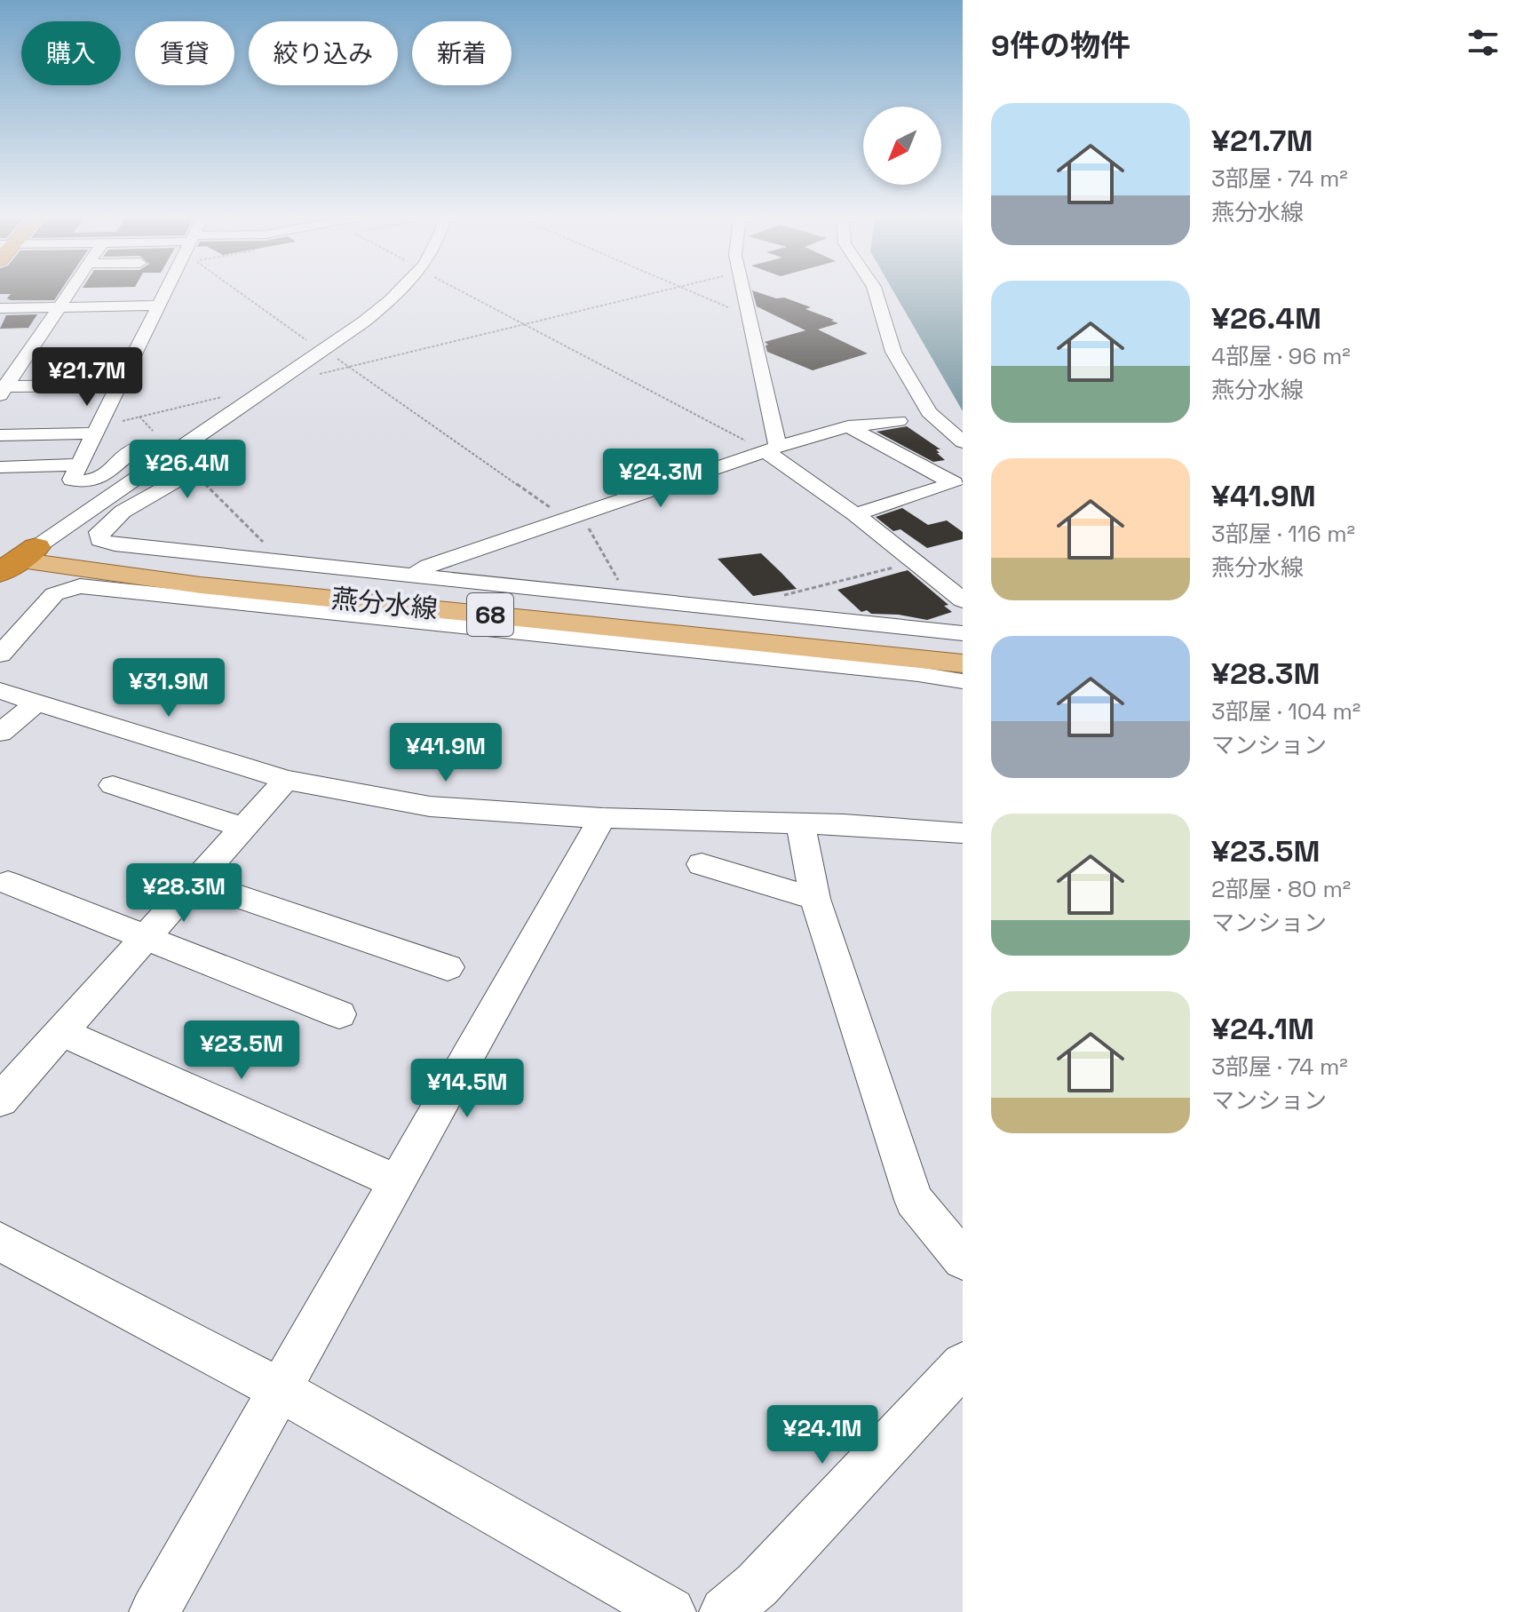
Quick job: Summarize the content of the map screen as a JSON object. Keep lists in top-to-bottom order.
{
  "streets": {
    "main road": ["燕分水線", "68"]
  },
  "north": "bottom left",
  "page": {
    "heading": "9件の物件",
    "chip": [
      "購入",
      "賃貸",
      "絞り込み",
      "新着"
    ],
    "list": [
      {
        "name": "¥21.7M",
        "note": "3部屋 · 74 m² · 燕分水線"
      },
      {
        "name": "¥26.4M",
        "note": "4部屋 · 96 m² · 燕分水線"
      },
      {
        "name": "¥41.9M",
        "note": "3部屋 · 116 m² · 燕分水線"
      },
      {
        "name": "¥28.3M",
        "note": "3部屋 · 104 m² · マンション"
      },
      {
        "name": "¥23.5M",
        "note": "2部屋 · 80 m² · マンション"
      },
      {
        "name": "¥24.1M",
        "note": "3部屋 · 74 m² · マンション"
      }
    ],
    "price": [
      "¥21.7M",
      "¥26.4M",
      "¥24.3M",
      "¥31.9M",
      "¥41.9M",
      "¥28.3M",
      "¥23.5M",
      "¥14.5M",
      "¥24.1M"
    ]
  }
}
